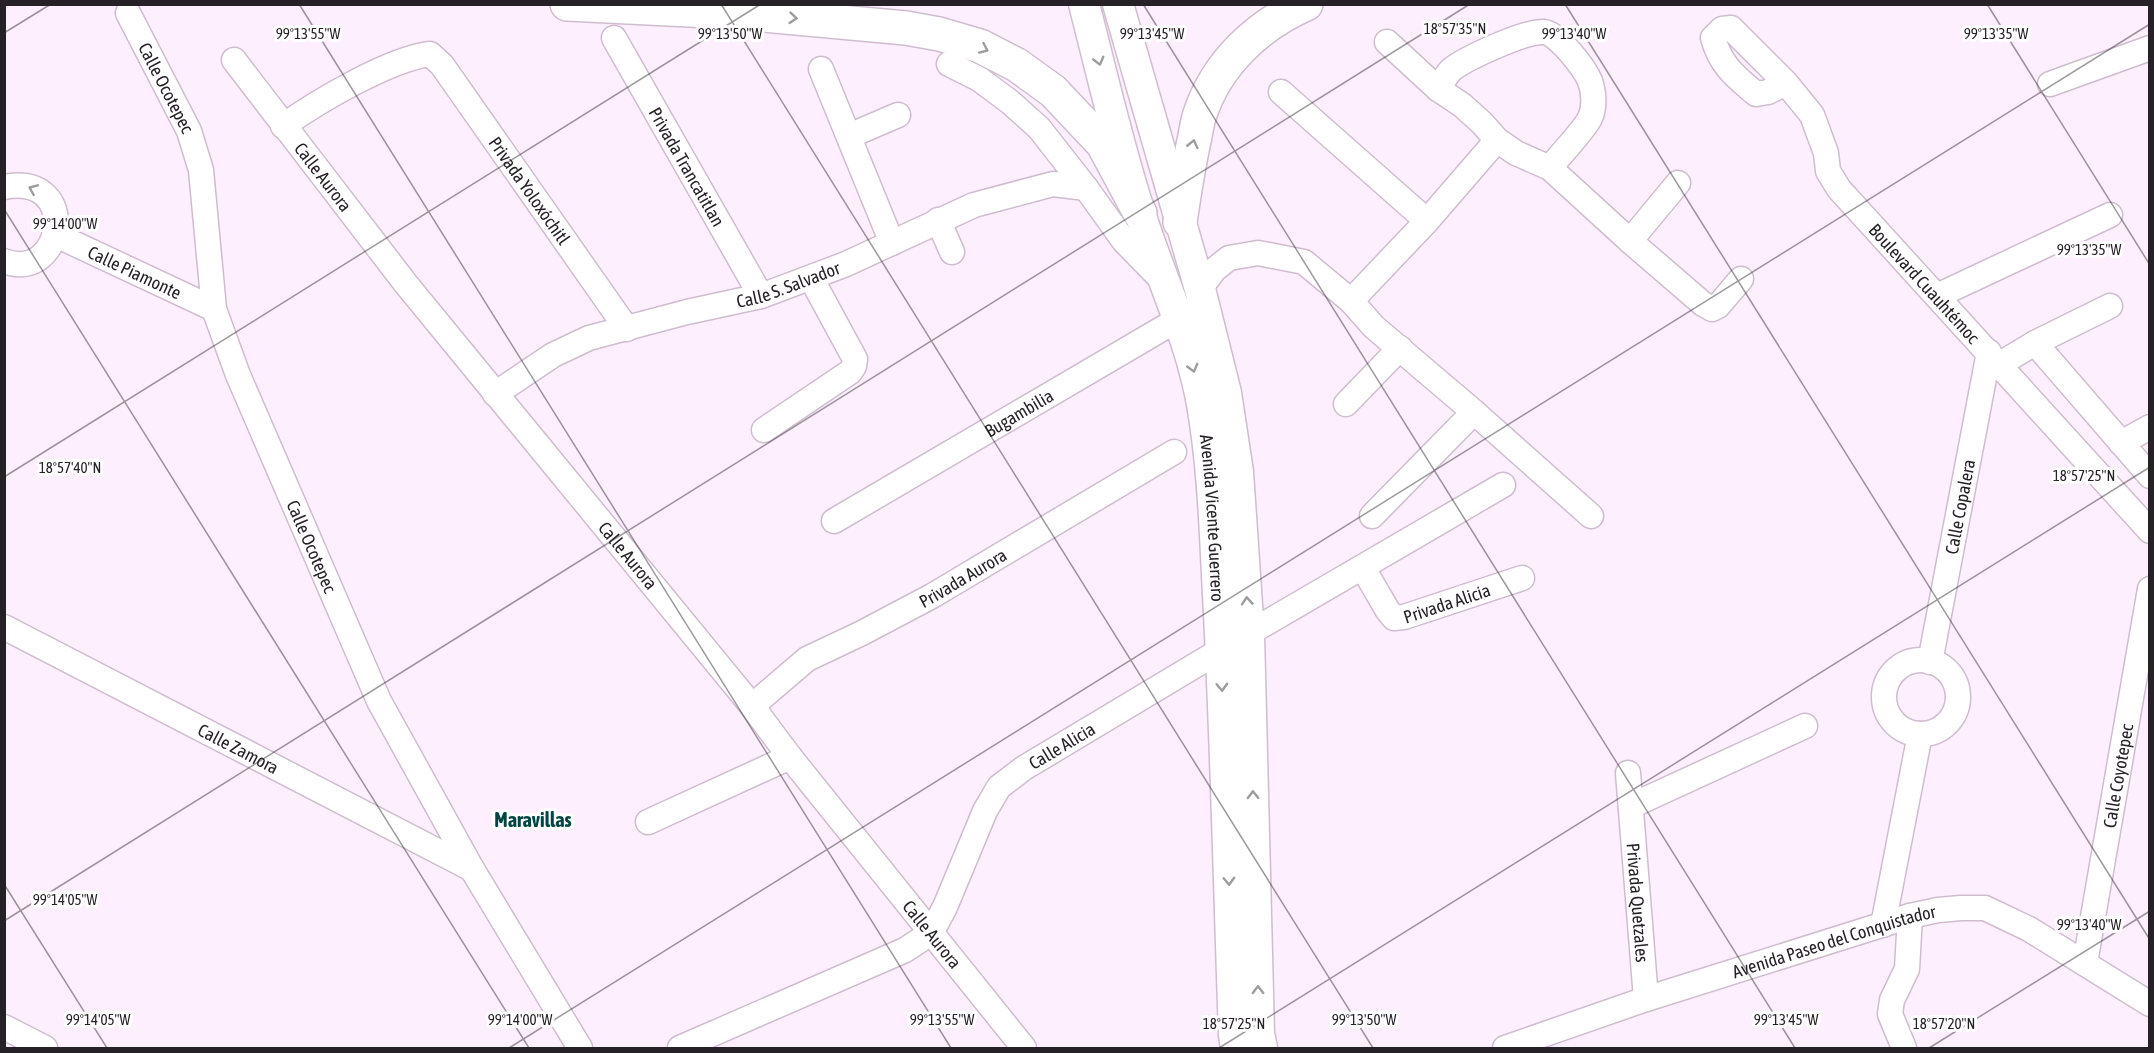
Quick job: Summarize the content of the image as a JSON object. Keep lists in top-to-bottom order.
{
  "streets": {
    "main road": ["Avenida Vicente Guerrero"],
    "street": [
      "Calle Ocotepec",
      "Privada Trancatitlan",
      "Calle Aurora",
      "Privada Yoloxóchitl",
      "Calle Piamonte",
      "Calle S. Salvador",
      "Boulevard Cuauhtémoc",
      "Bugambilia",
      "Calle Copalera",
      "Privada Aurora",
      "Privada Alicia",
      "Calle Alicia",
      "Calle Zamora",
      "Calle Coyotepec",
      "Privada Quetzales",
      "Avenida Paseo del Conquistador"
    ]
  },
  "crossings": [
    ["Calle Ocotepec", "Calle Piamonte"],
    ["Calle Ocotepec", "Calle Zamora"],
    ["Privada Trancatitlan", "Calle S. Salvador"],
    ["Calle Aurora", "Privada Yoloxóchitl"],
    ["Calle Aurora", "Calle S. Salvador"],
    ["Calle Aurora", "Privada Aurora"],
    ["Calle Aurora", "Calle Alicia"],
    ["Privada Yoloxóchitl", "Calle S. Salvador"],
    ["Boulevard Cuauhtémoc", "Calle Copalera"],
    ["Bugambilia", "Avenida Vicente Guerrero"],
    ["Avenida Vicente Guerrero", "Calle Alicia"],
    ["Privada Alicia", "Calle Alicia"],
    ["Calle Coyotepec", "Avenida Paseo del Conquistador"],
    ["Privada Quetzales", "Avenida Paseo del Conquistador"]
  ],
  "districts": ["Maravillas"],
  "coordinates": [
    "18°57'35\"N",
    "99°13'35\"W",
    "99°13'55\"W",
    "99°13'50\"W",
    "99°13'45\"W",
    "99°13'40\"W",
    "99°14'00\"W",
    "18°57'40\"N",
    "18°57'25\"N",
    "99°14'05\"W",
    "18°57'20\"N"
  ]
}
